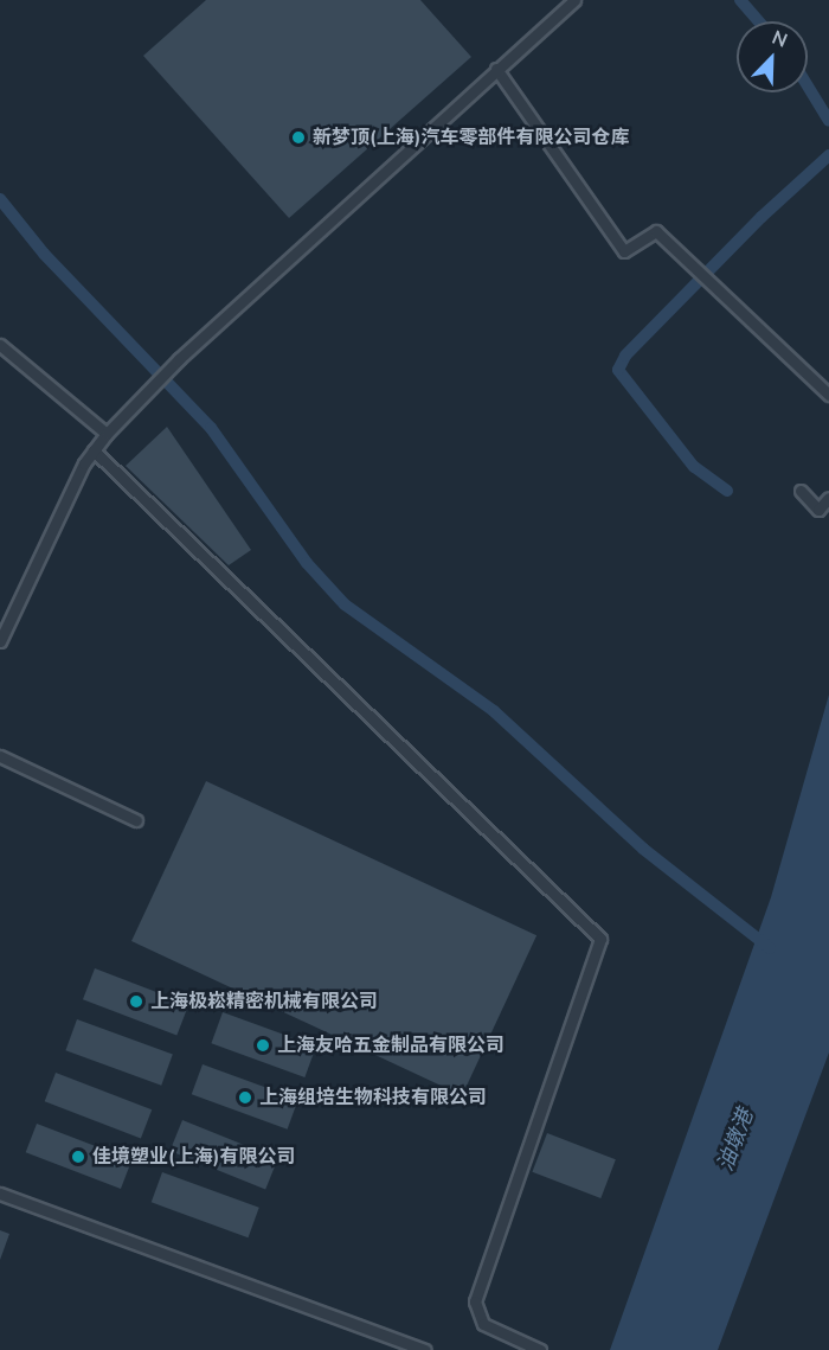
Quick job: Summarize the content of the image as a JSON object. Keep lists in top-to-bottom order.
{
  "water": ["油墩港"],
  "places": [
    "新梦顶(上海)汽车零部件有限公司仓库",
    "上海极崧精密机械有限公司",
    "上海友哈五金制品有限公司",
    "上海组培生物科技有限公司",
    "佳境塑业(上海)有限公司"
  ],
  "north": "top right"
}
